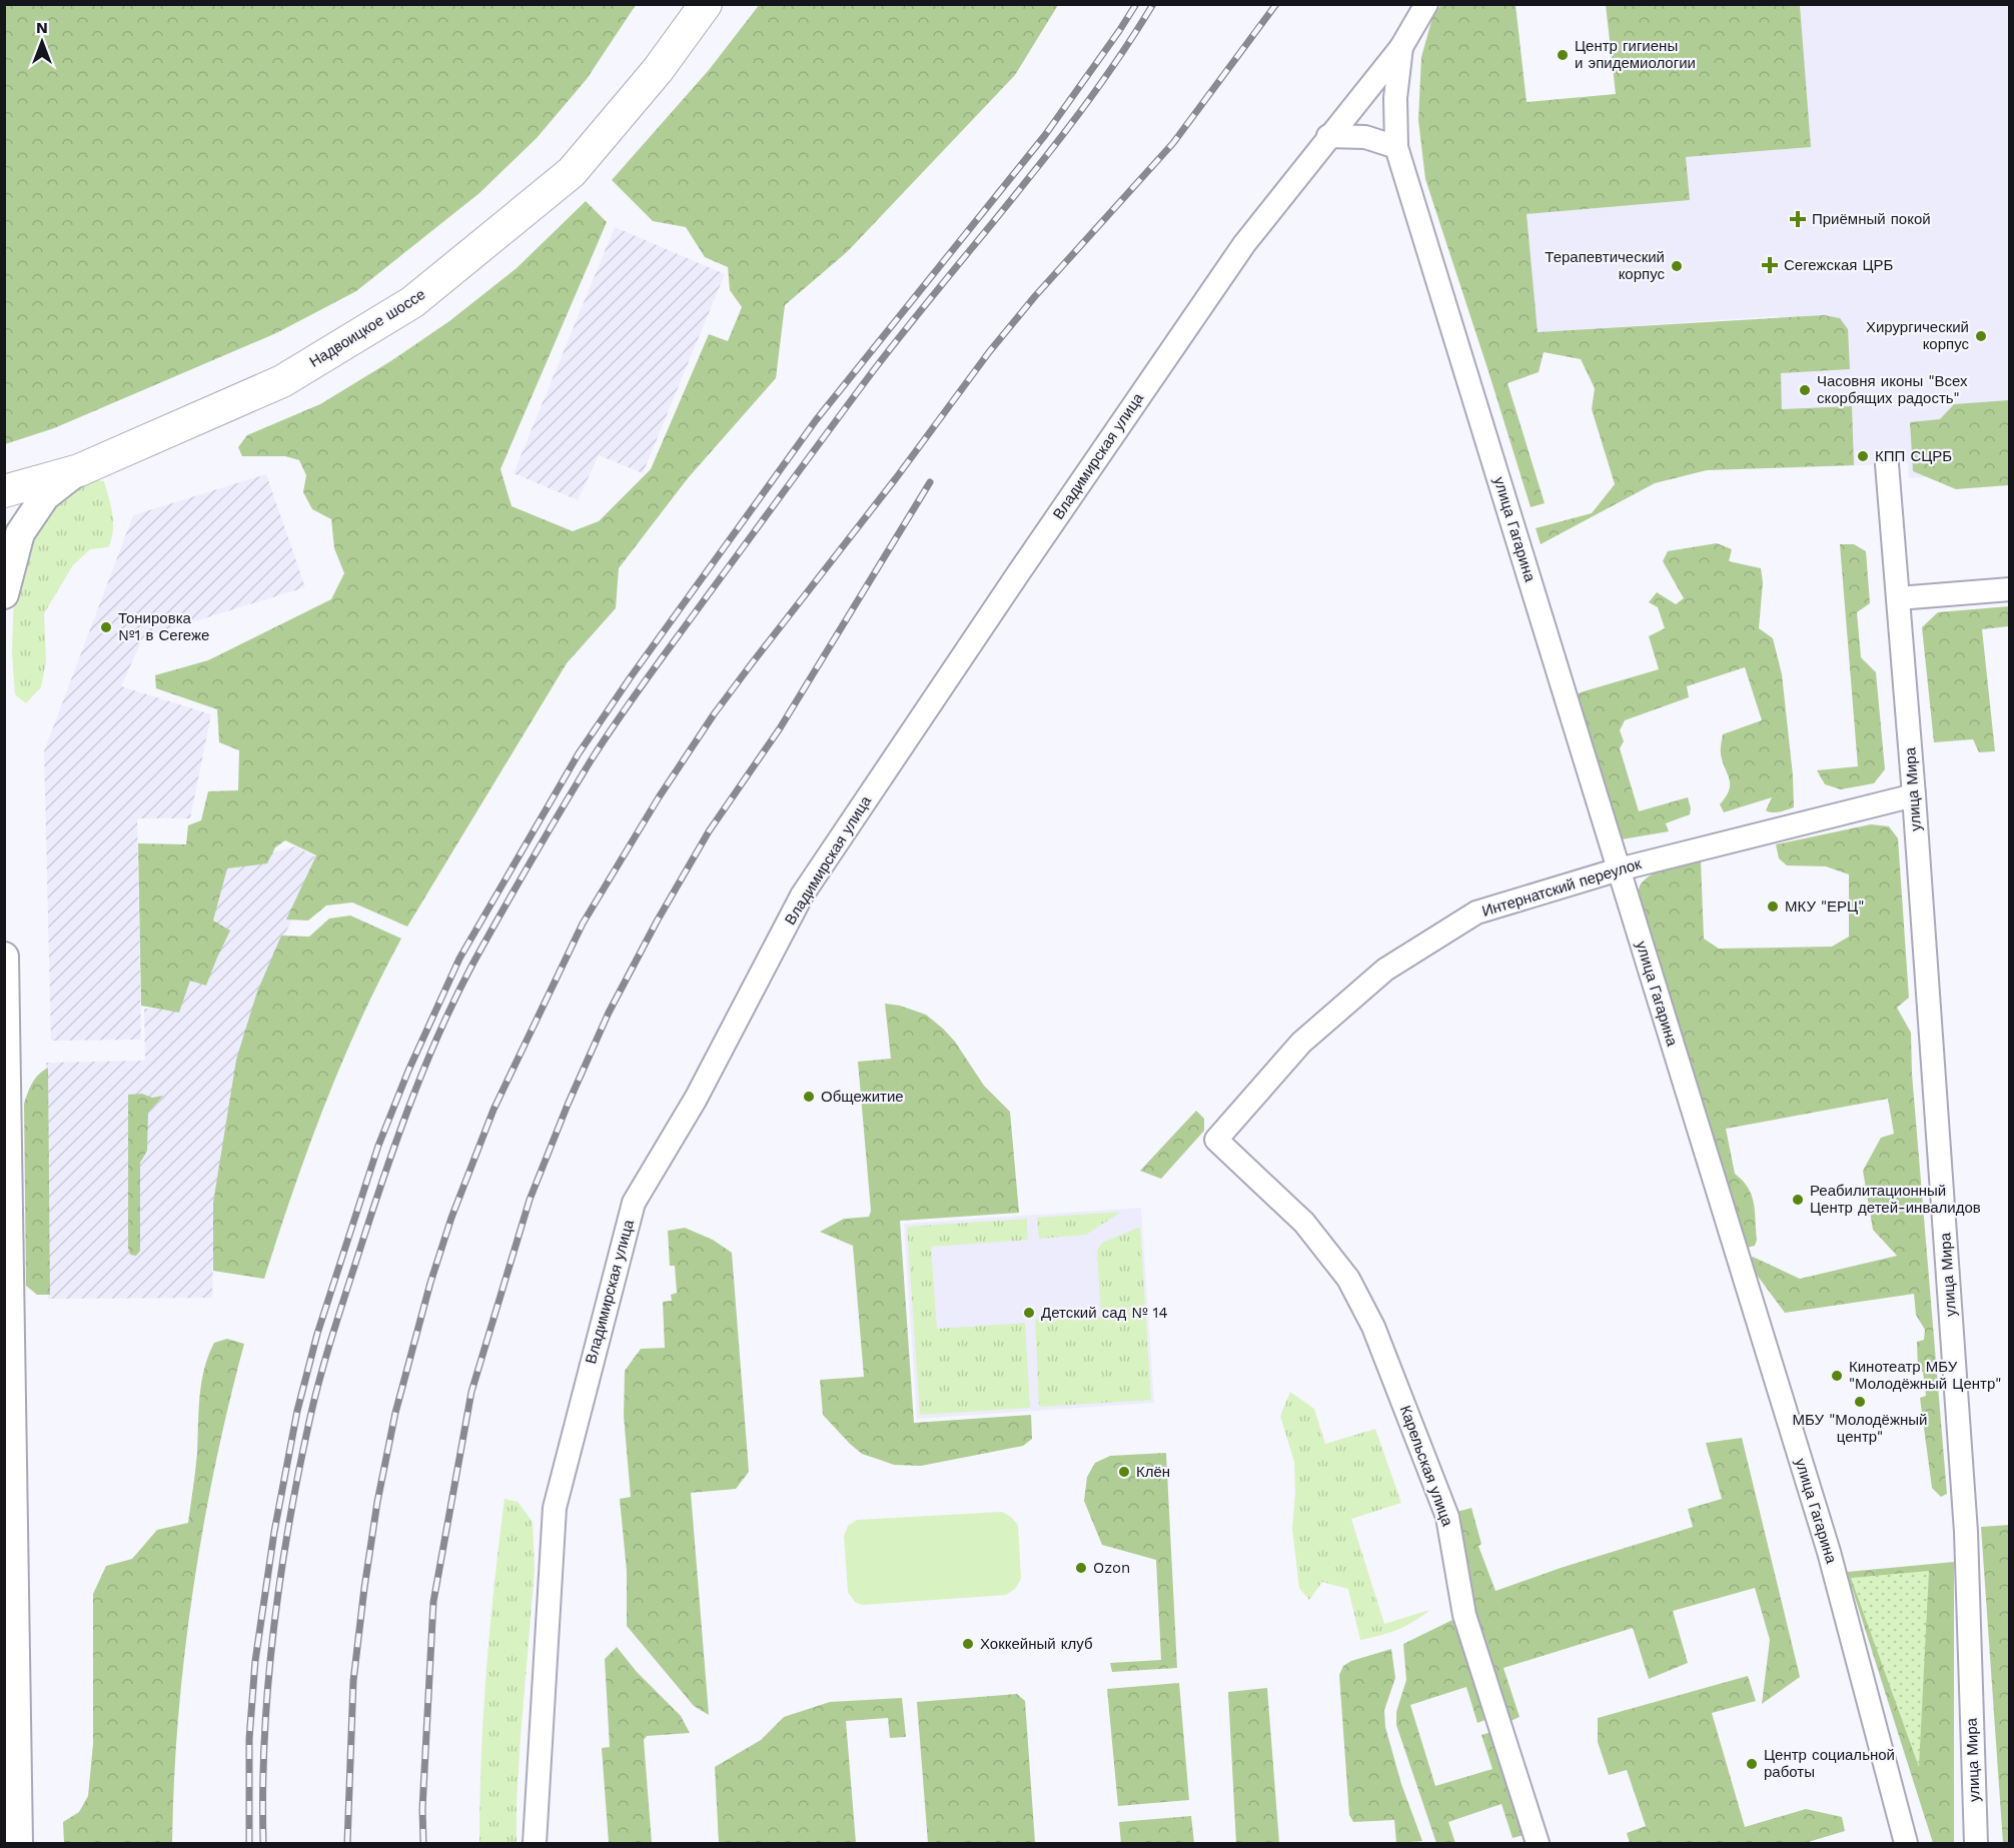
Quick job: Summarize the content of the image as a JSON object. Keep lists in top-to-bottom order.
{
  "streets": {
    "main road": ["Надвоицкое шоссе"],
    "street": [
      "Владимирская улица",
      "улица Гагарина",
      "улица Мира",
      "Интернатский переулок",
      "Карельская улица"
    ]
  },
  "crossings": [
    ["Владимирская улица", "улица Гагарина"],
    ["улица Гагарина", "Интернатский переулок"],
    ["улица Мира", "Интернатский переулок"],
    ["Интернатский переулок", "Карельская улица"]
  ],
  "places": {
    "other": [
      "Центр гигиены и эпидемиологии",
      "Терапевтический корпус",
      "Хирургический корпус",
      "Часовня иконы \"Всех скорбящих радость\"",
      "КПП СЦРБ",
      "Тонировка №1 в Сегеже",
      "МКУ \"ЕРЦ\"",
      "Общежитие",
      "Реабилитационный Центр детей-инвалидов",
      "Детский сад № 14",
      "Кинотеатр МБУ \"Молодёжный Центр\"",
      "МБУ \"Молодёжный центр\"",
      "Клён",
      "Ozon",
      "Хоккейный клуб",
      "Центр социальной работы"
    ],
    "health": ["Приёмный покой", "Сегежская ЦРБ"]
  },
  "north": "top"
}
